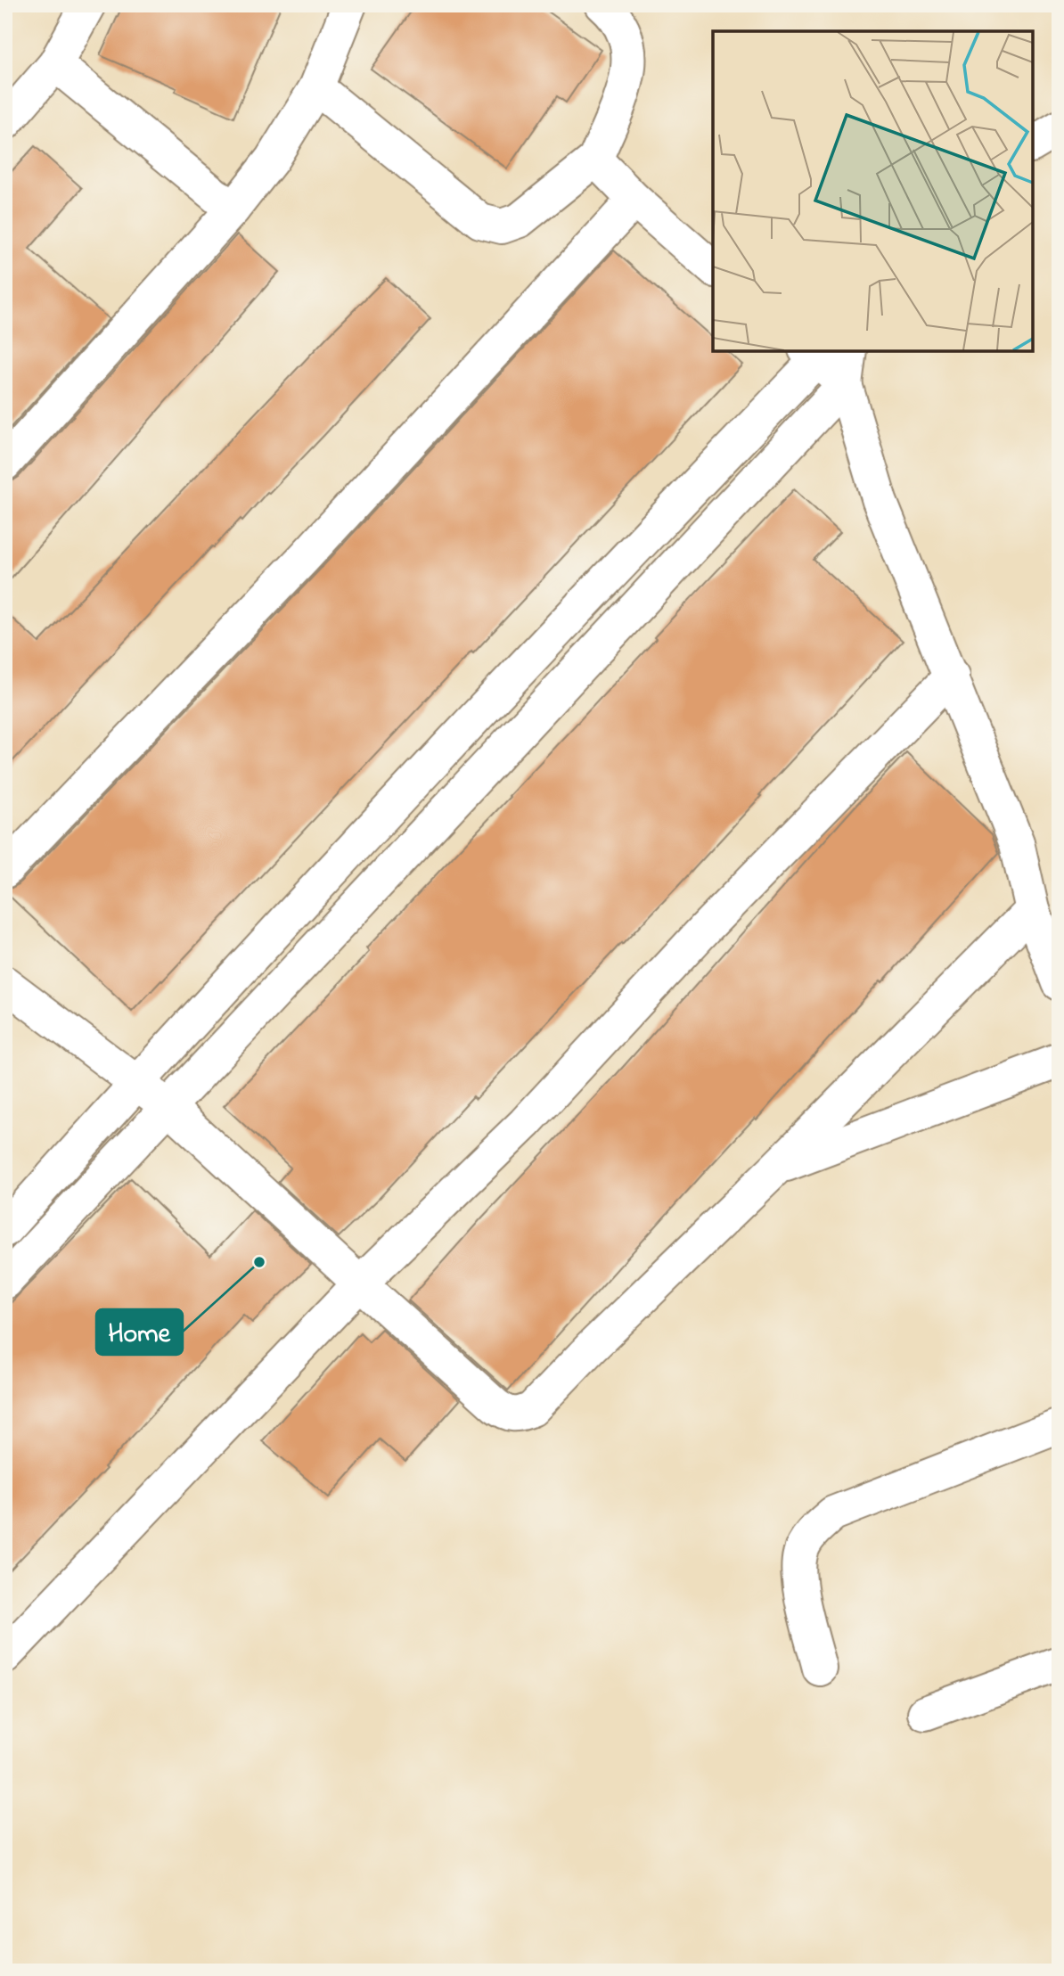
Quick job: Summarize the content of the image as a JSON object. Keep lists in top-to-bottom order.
{
  "places": ["Home"]
}
